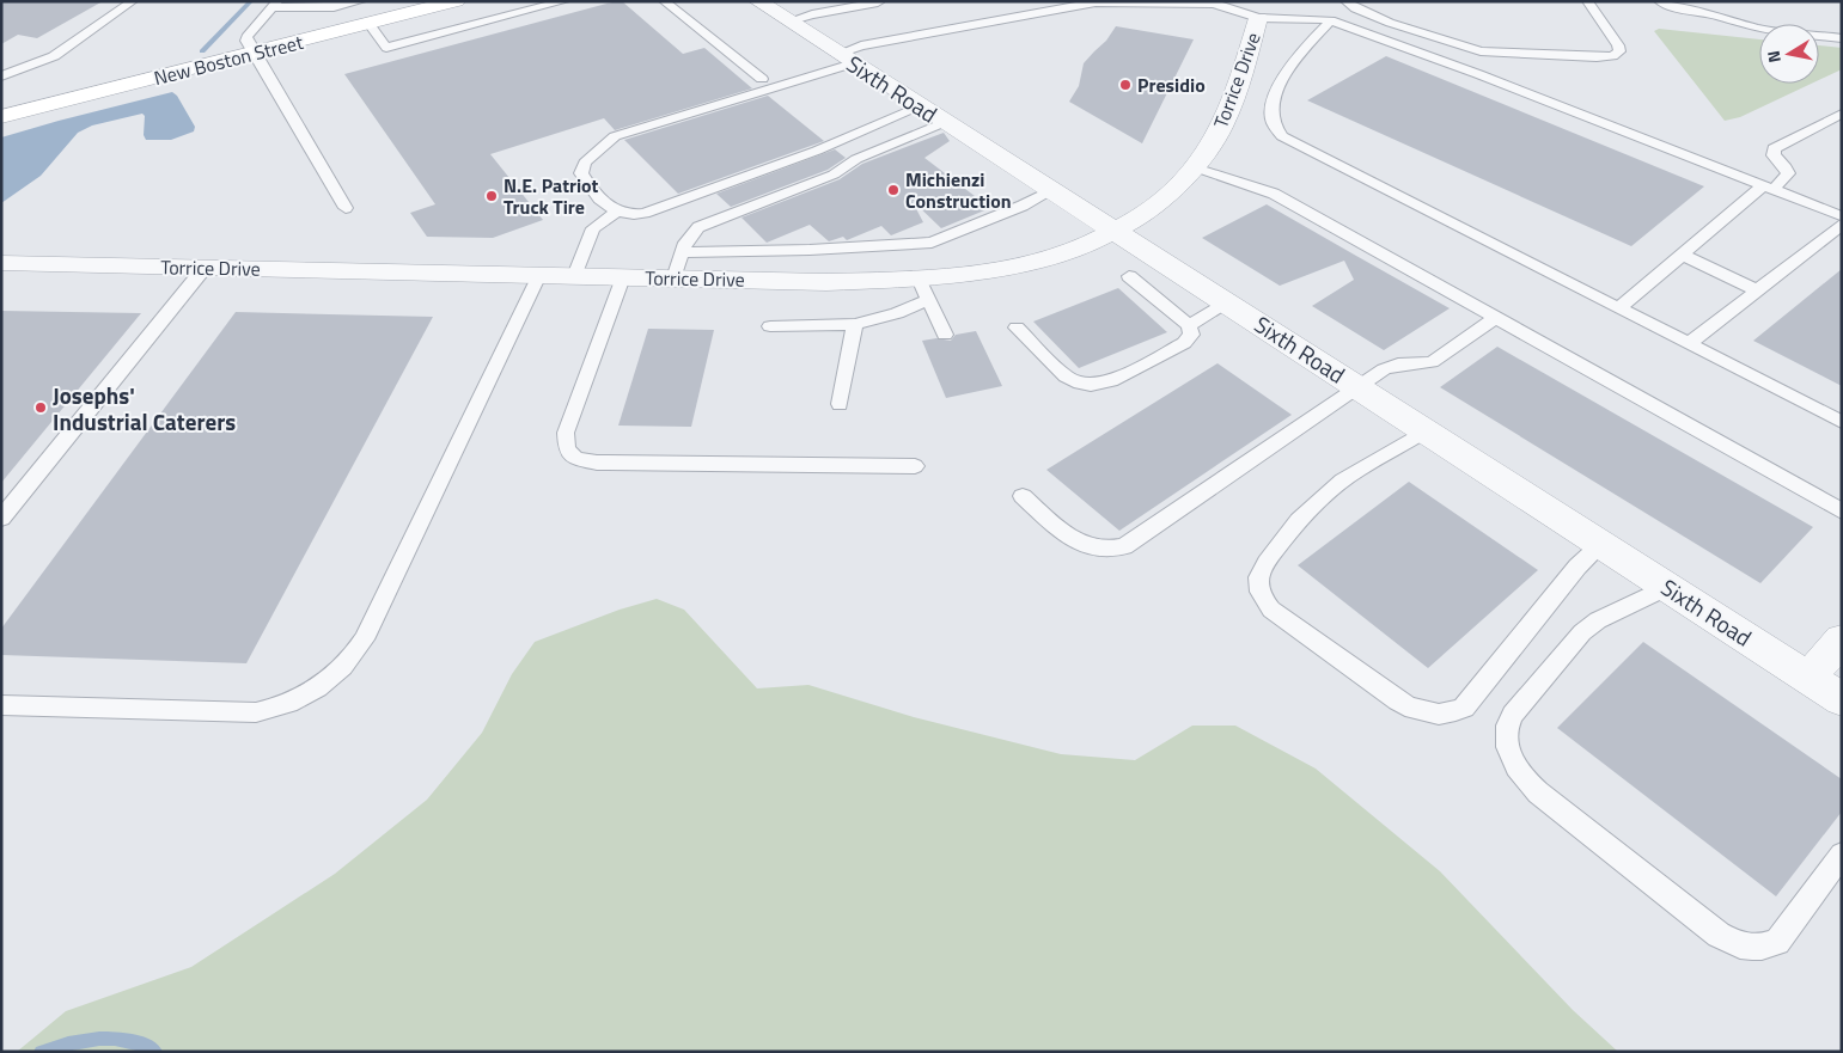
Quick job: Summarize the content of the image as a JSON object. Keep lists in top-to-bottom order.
{
  "streets": {
    "main road": ["New Boston Street"],
    "street": ["Torrice Drive", "Sixth Road"]
  },
  "crossings": [
    ["Torrice Drive", "Sixth Road"]
  ],
  "places": [
    "Presidio",
    "Michienzi Construction",
    "N.E. Patriot Truck Tire",
    "Josephs' Industrial Caterers"
  ],
  "north": "left"
}
